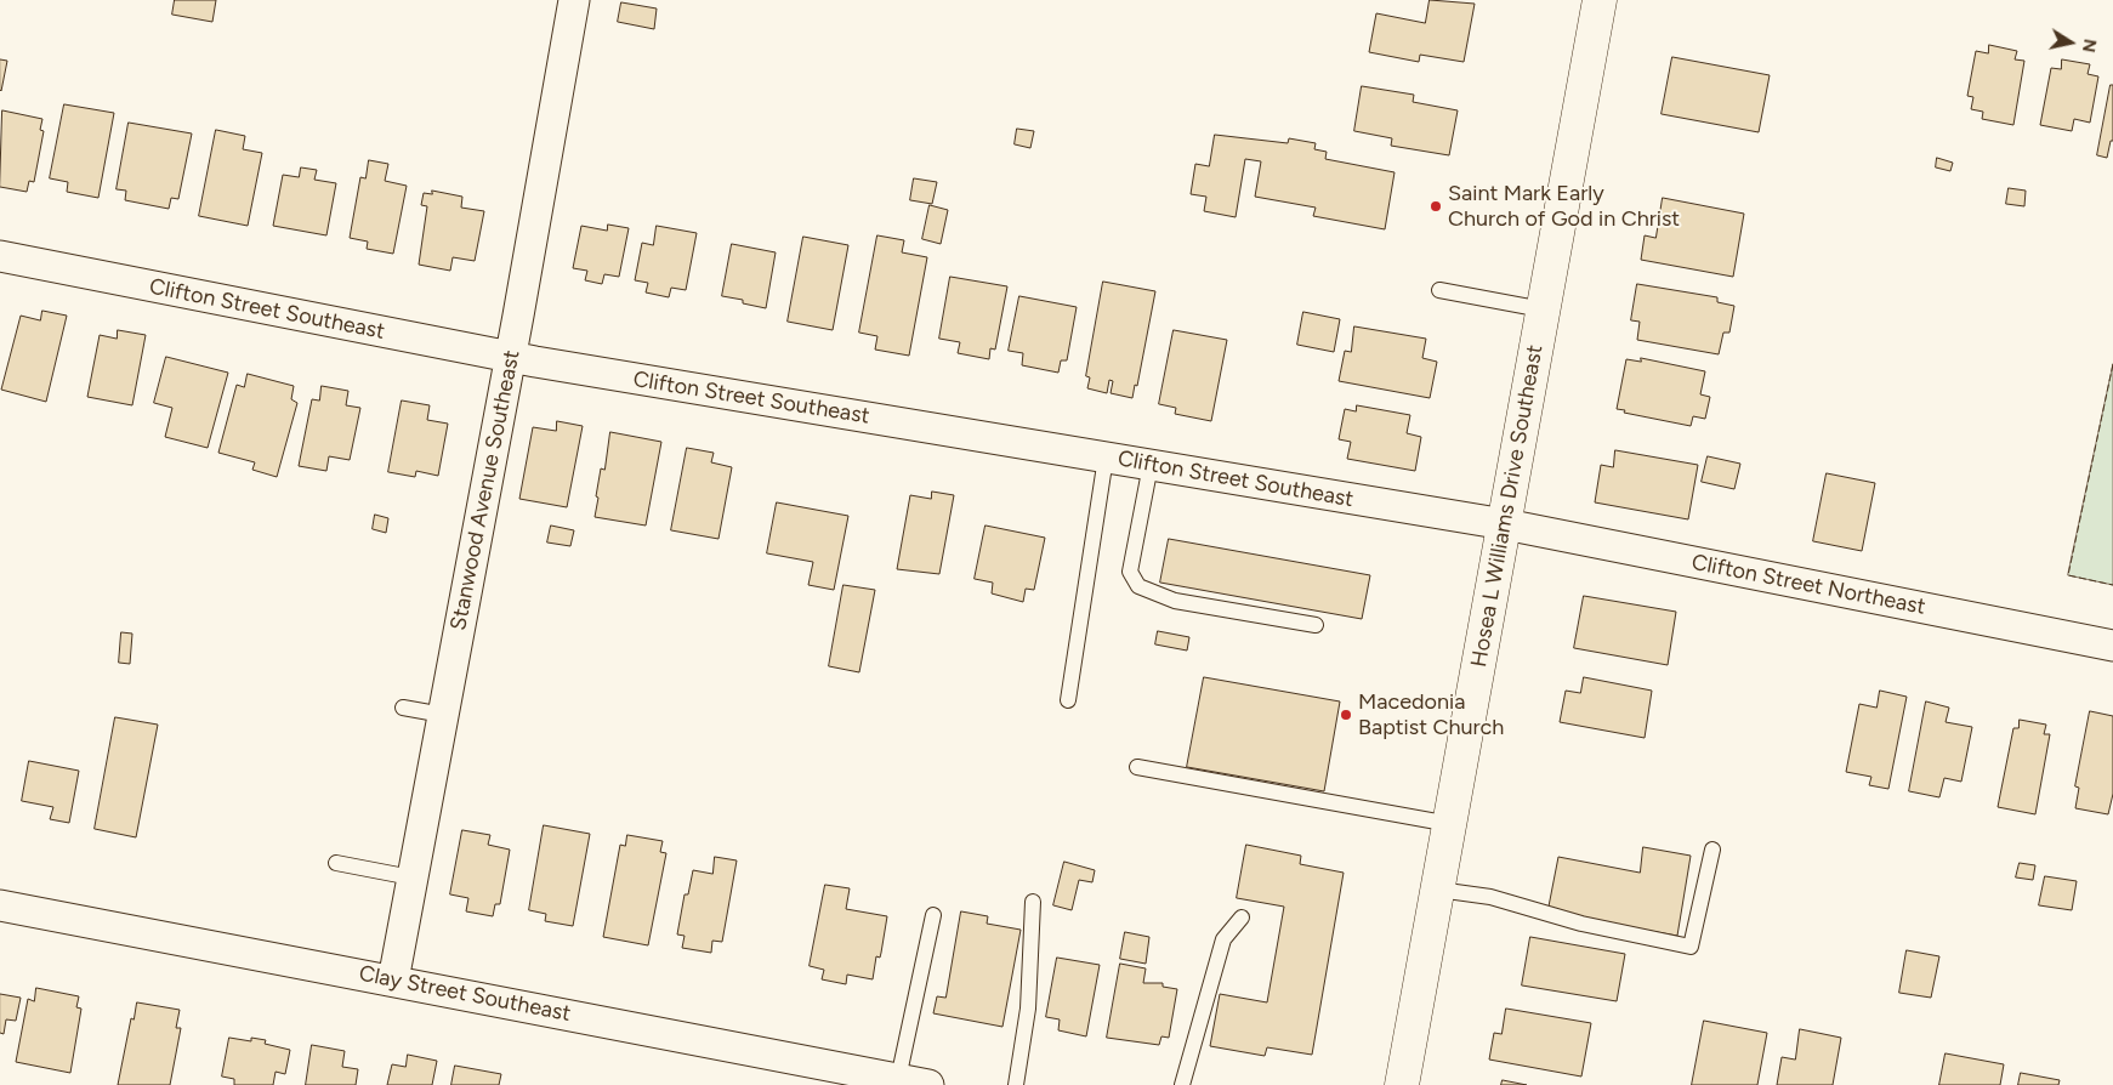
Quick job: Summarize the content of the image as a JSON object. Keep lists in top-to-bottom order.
{
  "streets": {
    "street": [
      "Clifton Street Southeast",
      "Stanwood Avenue Southeast",
      "Hosea L Williams Drive Southeast",
      "Clifton Street Northeast",
      "Clay Street Southeast"
    ]
  },
  "crossings": [
    ["Clifton Street Southeast", "Stanwood Avenue Southeast"],
    ["Clifton Street Southeast", "Hosea L Williams Drive Southeast"],
    ["Clifton Street Southeast", "Clifton Street Northeast"],
    ["Stanwood Avenue Southeast", "Clay Street Southeast"],
    ["Hosea L Williams Drive Southeast", "Clifton Street Northeast"]
  ],
  "places": ["Saint Mark Early Church of God in Christ", "Macedonia Baptist Church"],
  "north": "right"
}
